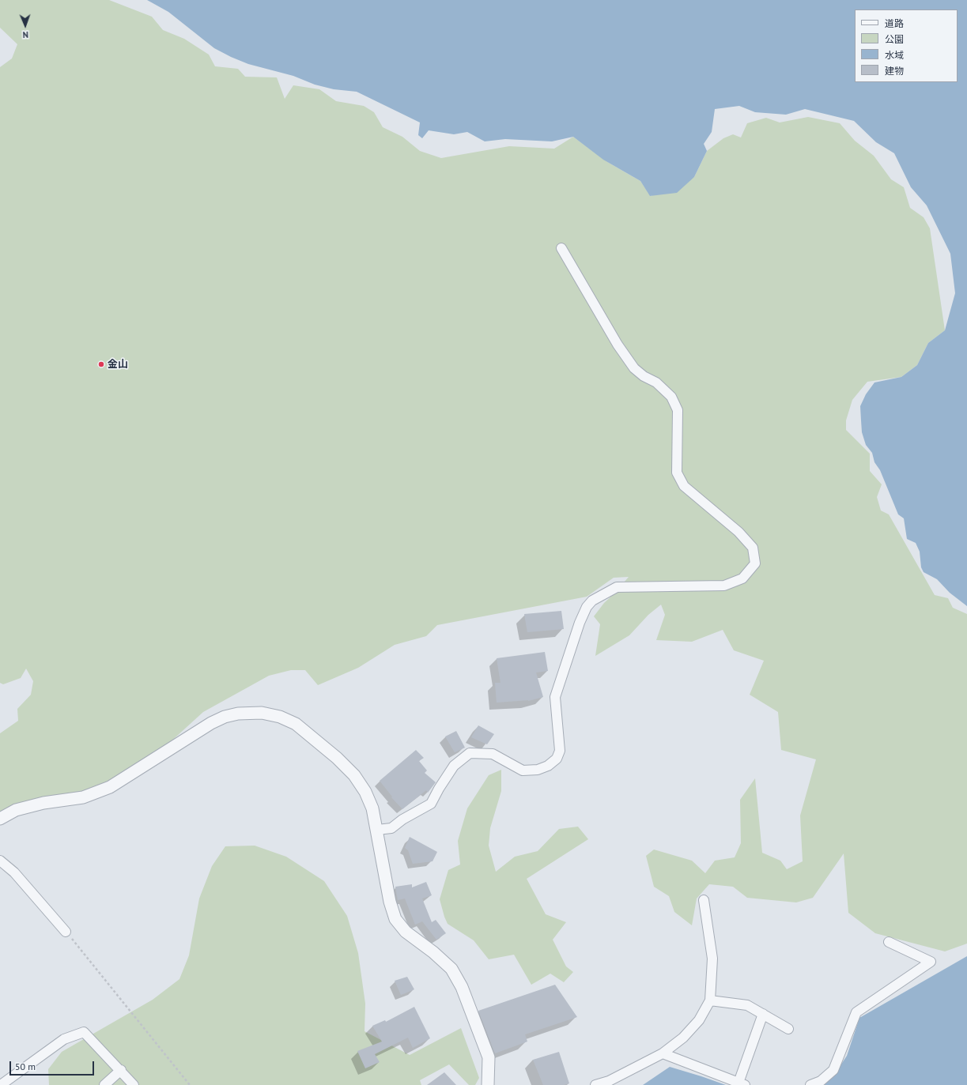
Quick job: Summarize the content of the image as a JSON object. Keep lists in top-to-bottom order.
{
  "places": ["金山"],
  "legend": [
    "道路",
    "公園",
    "水域",
    "建物"
  ],
  "scale_bar": "50 m",
  "north": "bottom"
}
